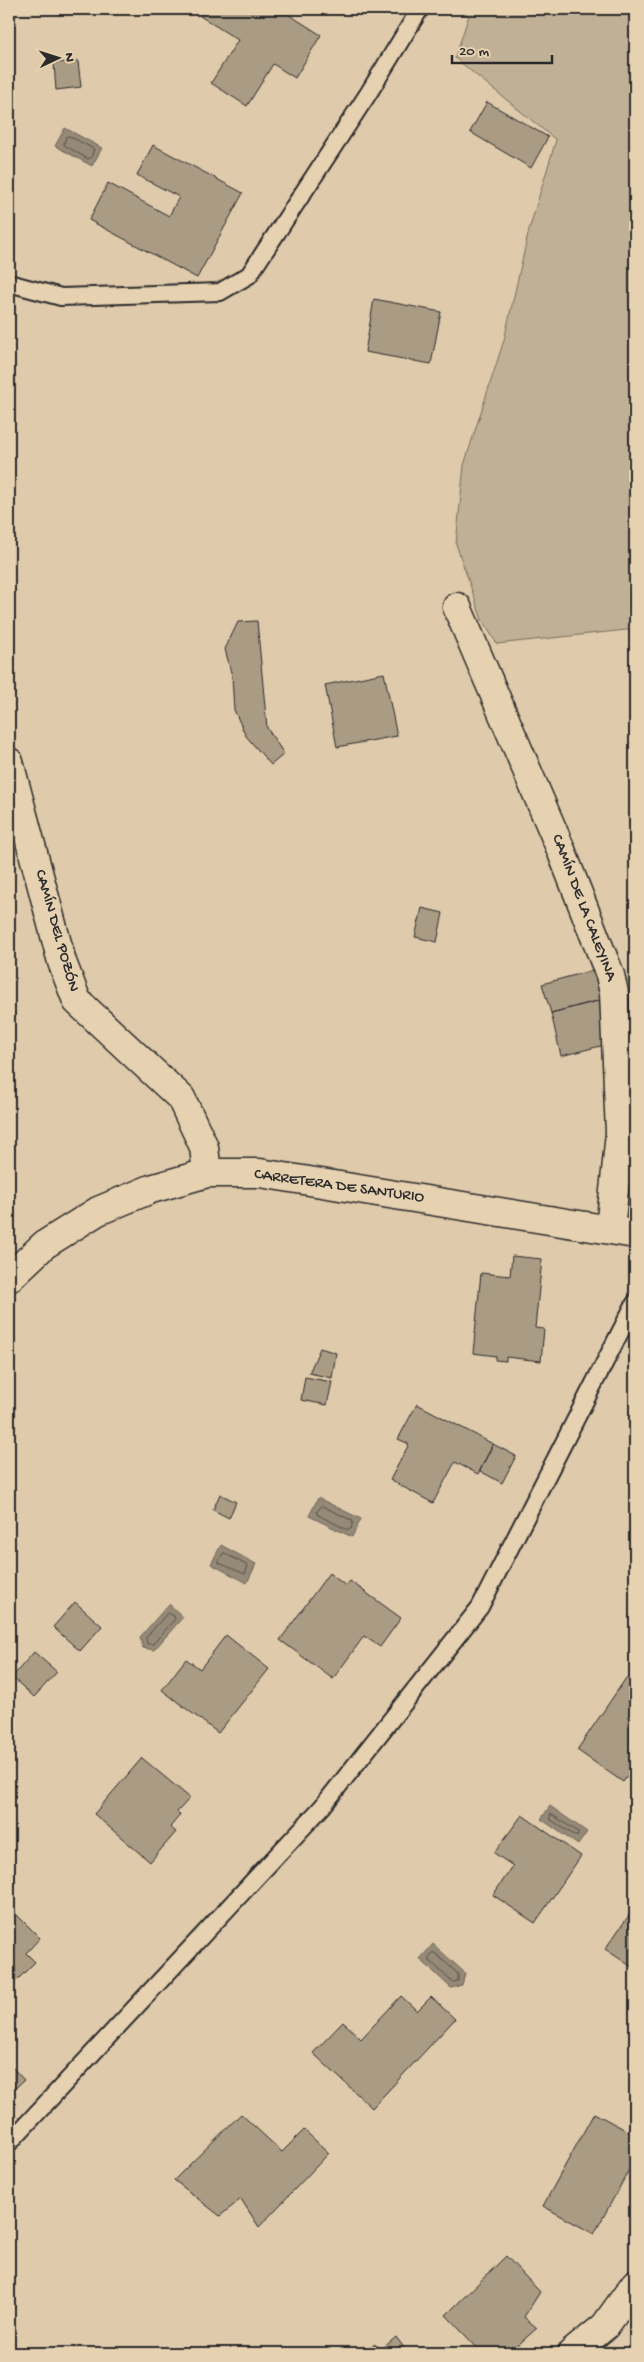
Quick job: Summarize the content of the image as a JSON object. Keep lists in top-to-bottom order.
{
  "streets": {
    "street": ["CAMÍN DE LA CALEYINA", "CAMÍN DEL POZÓN", "CARRETERA DE SANTURIO"]
  },
  "crossings": [
    ["CAMÍN DE LA CALEYINA", "CARRETERA DE SANTURIO"],
    ["CAMÍN DEL POZÓN", "CARRETERA DE SANTURIO"]
  ],
  "scale_bar": "20 m",
  "north": "right"
}
